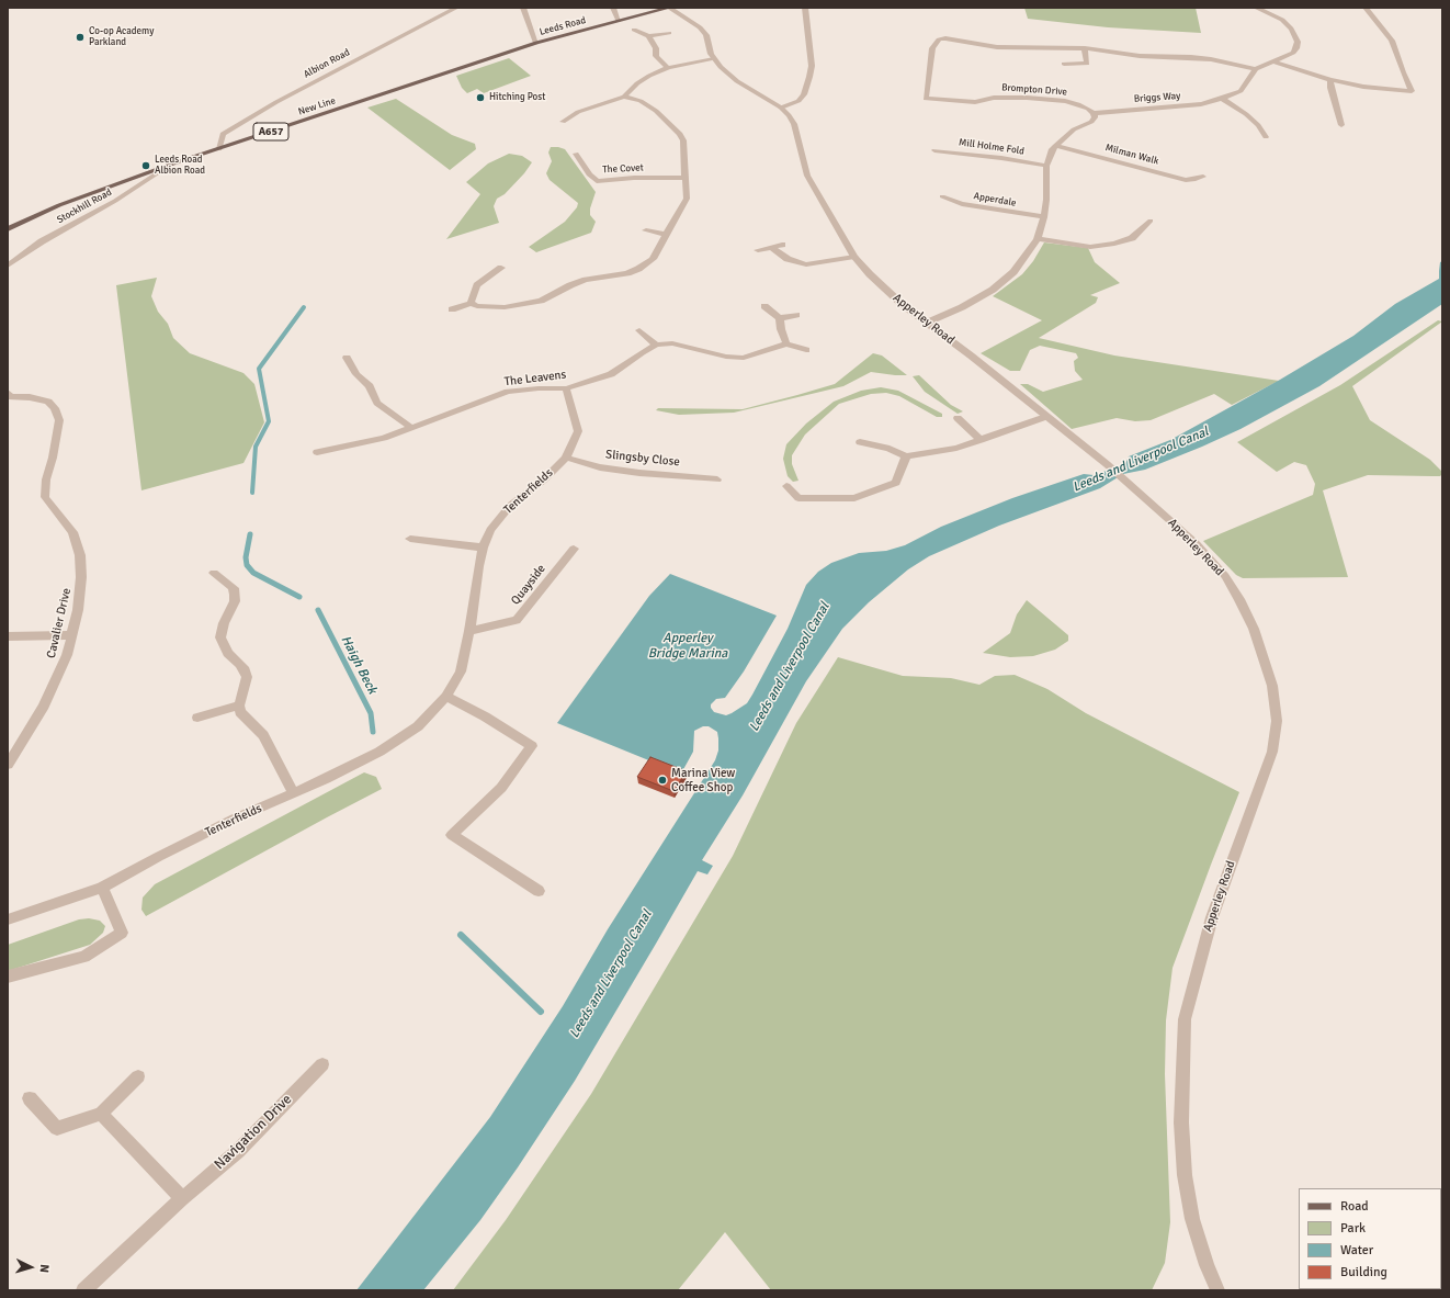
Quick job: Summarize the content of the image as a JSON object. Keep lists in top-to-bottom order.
{
  "streets": {
    "main road": ["Leeds Road", "New Line", "A657"],
    "street": [
      "Albion Road",
      "Brompton Drive",
      "Briggs Way",
      "Mill Holme Fold",
      "Milman Walk",
      "The Covet",
      "Apperdale",
      "Stockhill Road",
      "Apperley Road",
      "The Leavens",
      "Slingsby Close",
      "Tenterfields",
      "Quayside",
      "Cavalier Drive",
      "Navigation Drive"
    ]
  },
  "crossings": [
    ["Leeds Road", "New Line"],
    ["Albion Road", "New Line"],
    ["Brompton Drive", "Briggs Way"],
    ["New Line", "Stockhill Road"],
    ["The Leavens", "Tenterfields"],
    ["Slingsby Close", "Tenterfields"],
    ["Tenterfields", "Quayside"]
  ],
  "water": ["Leeds and Liverpool Canal", "Apperley Bridge Marina", "Haigh Beck"],
  "places": [
    "Co-op Academy Parkland",
    "Hitching Post",
    "Leeds Road Albion Road",
    "Marina View Coffee Shop"
  ],
  "legend": [
    "Road",
    "Park",
    "Water",
    "Building"
  ],
  "north": "right"
}
